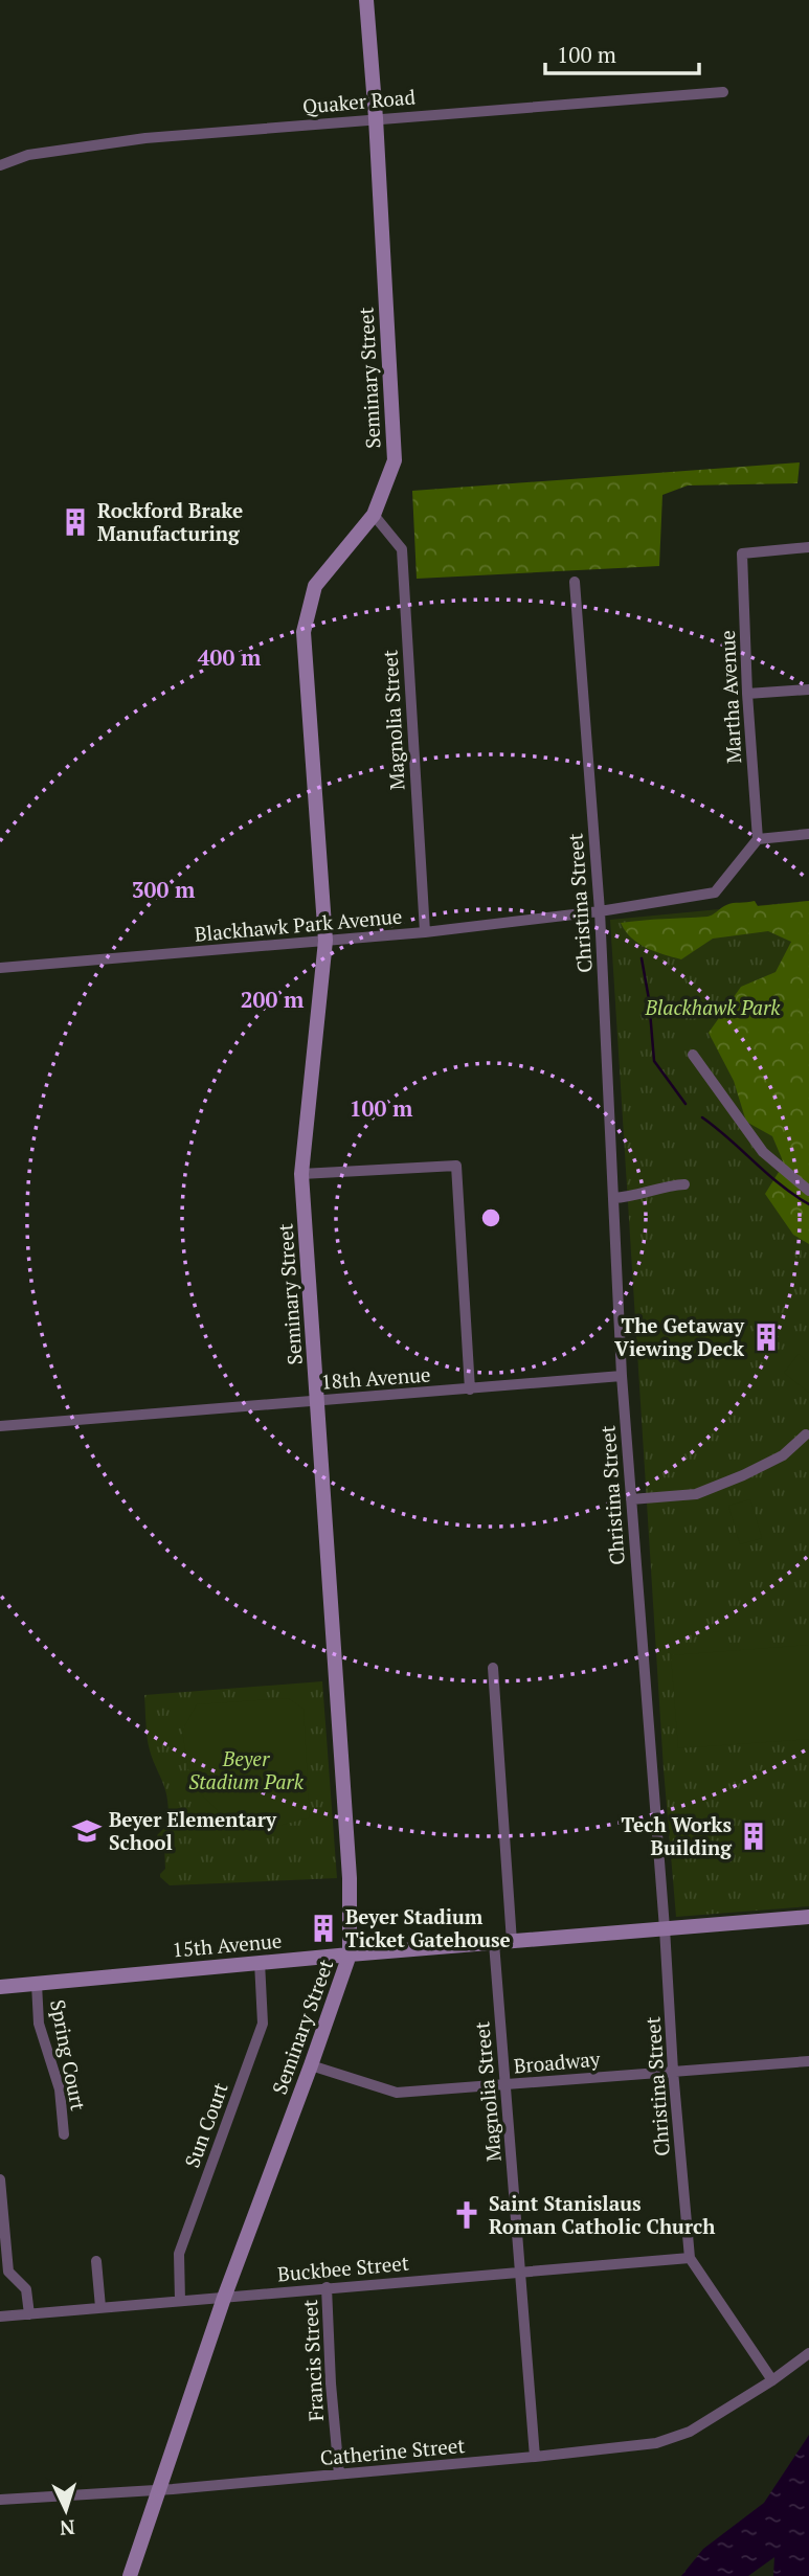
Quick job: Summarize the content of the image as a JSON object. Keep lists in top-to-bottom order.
{
  "streets": {
    "street": [
      "Quaker Road",
      "Seminary Street",
      "Martha Avenue",
      "Magnolia Street",
      "Christina Street",
      "Blackhawk Park Avenue",
      "18th Avenue",
      "15th Avenue",
      "Spring Court",
      "Broadway",
      "Sun Court",
      "Buckbee Street",
      "Francis Street",
      "Catherine Street"
    ]
  },
  "crossings": [
    ["Quaker Road", "Seminary Street"],
    ["Seminary Street", "Magnolia Street"],
    ["Seminary Street", "Blackhawk Park Avenue"],
    ["Seminary Street", "18th Avenue"],
    ["Seminary Street", "15th Avenue"],
    ["Seminary Street", "Broadway"],
    ["Seminary Street", "Buckbee Street"],
    ["Seminary Street", "Catherine Street"],
    ["Martha Avenue", "Blackhawk Park Avenue"],
    ["Magnolia Street", "Blackhawk Park Avenue"],
    ["Magnolia Street", "15th Avenue"],
    ["Magnolia Street", "Broadway"],
    ["Magnolia Street", "Buckbee Street"],
    ["Magnolia Street", "Catherine Street"],
    ["Christina Street", "Blackhawk Park Avenue"],
    ["Christina Street", "18th Avenue"],
    ["Christina Street", "15th Avenue"],
    ["Christina Street", "Broadway"],
    ["Christina Street", "Buckbee Street"],
    ["Christina Street", "Catherine Street"],
    ["15th Avenue", "Spring Court"],
    ["15th Avenue", "Sun Court"],
    ["Sun Court", "Buckbee Street"],
    ["Buckbee Street", "Francis Street"],
    ["Francis Street", "Catherine Street"]
  ],
  "parks": ["Blackhawk Park", "Beyer Stadium Park"],
  "places": {
    "building": [
      "Rockford Brake Manufacturing",
      "The Getaway Viewing Deck",
      "Tech Works Building",
      "Beyer Stadium Ticket Gatehouse"
    ],
    "school or university": ["Beyer Elementary School"],
    "church": ["Saint Stanislaus Roman Catholic Church"]
  },
  "scale_bar": "100 m",
  "north": "bottom",
  "rings": [
    "400 m",
    "300 m",
    "200 m",
    "100 m"
  ]
}
